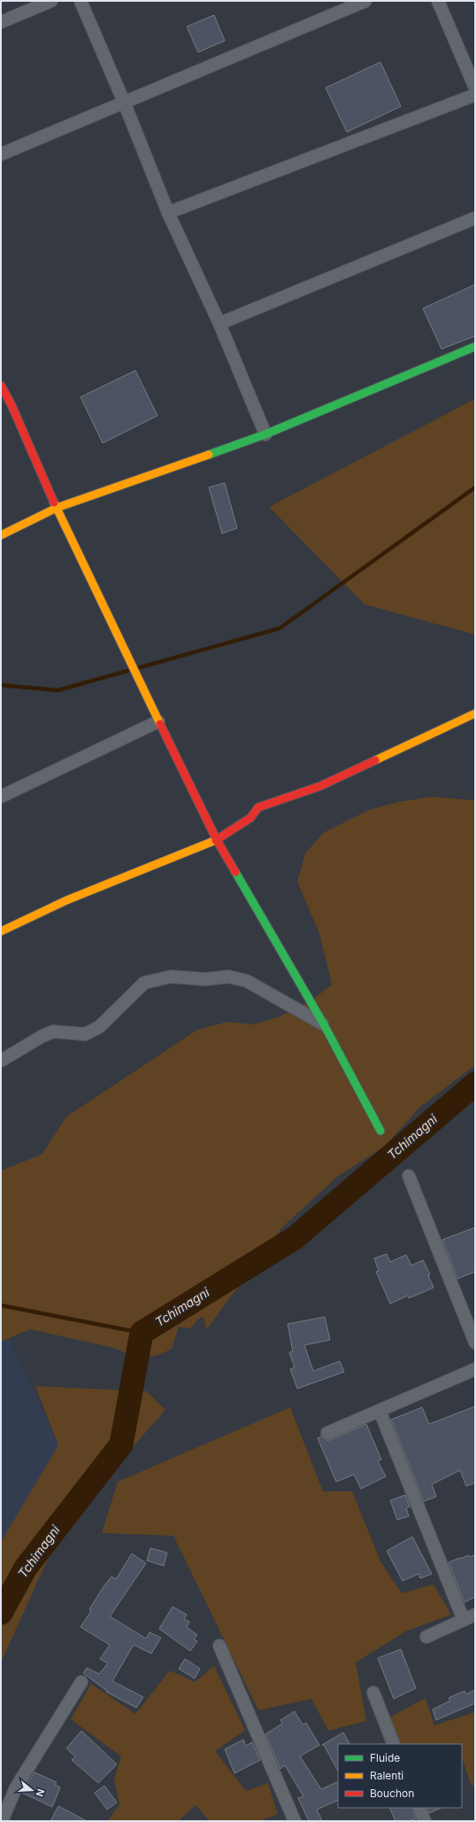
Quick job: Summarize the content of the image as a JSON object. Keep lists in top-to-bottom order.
{
  "water": ["Tchimagni"],
  "legend": ["Fluide", "Ralenti", "Bouchon"],
  "north": "right"
}
